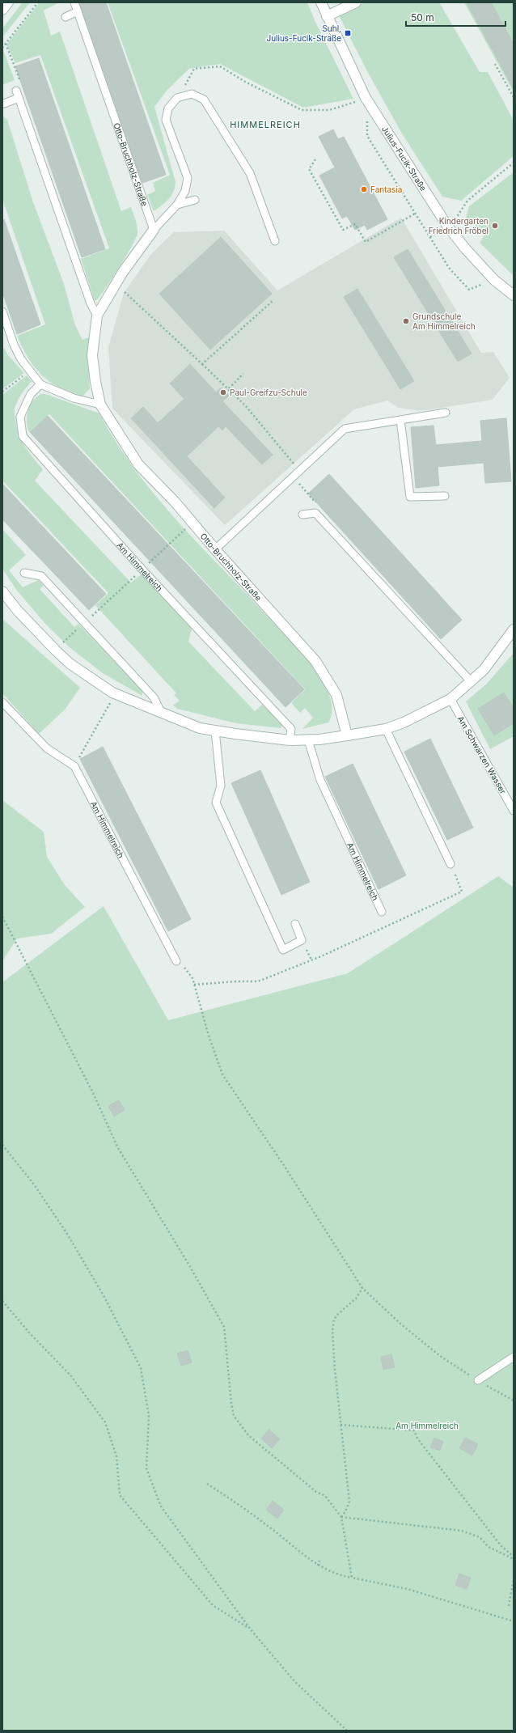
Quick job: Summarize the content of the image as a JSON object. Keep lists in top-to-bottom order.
{
  "streets": {
    "street": ["Julius-Fucik-Straße", "Otto-Bruchholz-Straße"],
    "lane": ["Am Himmelreich", "Am Schwarzen Wasser"]
  },
  "districts": ["HIMMELREICH"],
  "parks": ["Am Himmelreich"],
  "places": {
    "transit": ["Suhl, Julius-Fucik-Straße"],
    "other": [
      "Fantasia",
      "Kindergarten Friedrich Fröbel",
      "Grundschule Am Himmelreich",
      "Paul-Greifzu-Schule"
    ]
  },
  "scale_bar": "50 m"
}
